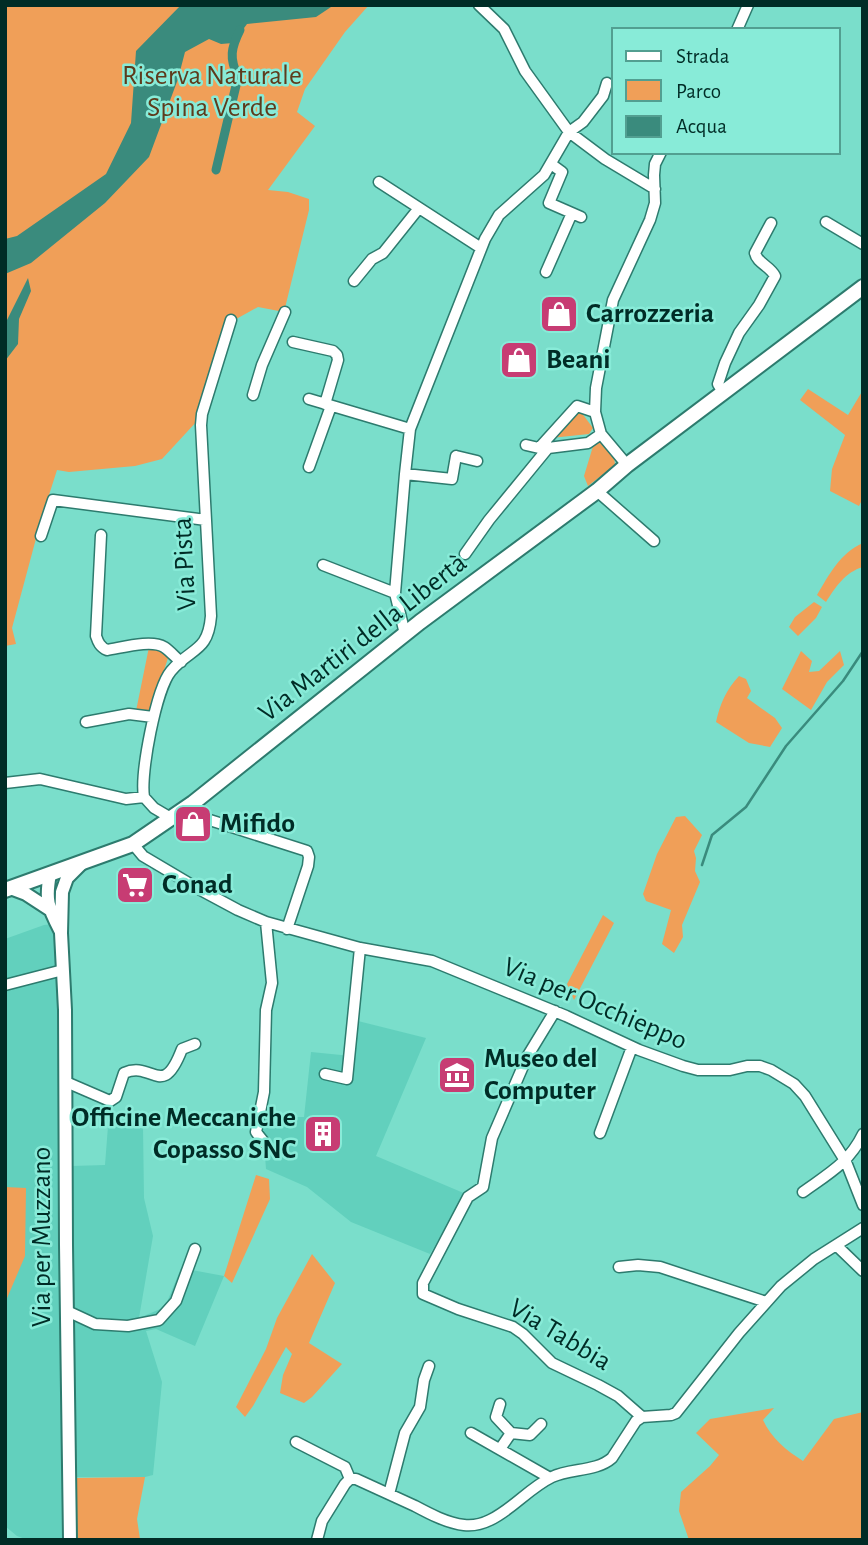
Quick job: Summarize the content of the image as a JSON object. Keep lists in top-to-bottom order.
{
  "streets": {
    "main road": ["Via Martiri della Libertà"],
    "street": [
      "Via Pista",
      "Via per Occhieppo",
      "Via per Muzzano",
      "Via Tabbia"
    ]
  },
  "crossings": [
    ["Via Martiri della Libertà", "Via per Occhieppo"],
    ["Via Martiri della Libertà", "Via per Muzzano"],
    ["Via per Occhieppo", "Via Tabbia"]
  ],
  "parks": ["Riserva Naturale Spina Verde"],
  "places": {
    "shop": ["Carrozzeria", "Beani", "Mifido"],
    "supermarket": ["Conad"],
    "museum": ["Museo del Computer"],
    "building": ["Officine Meccaniche Copasso SNC"]
  },
  "legend": ["Strada", "Parco", "Acqua"]
}
